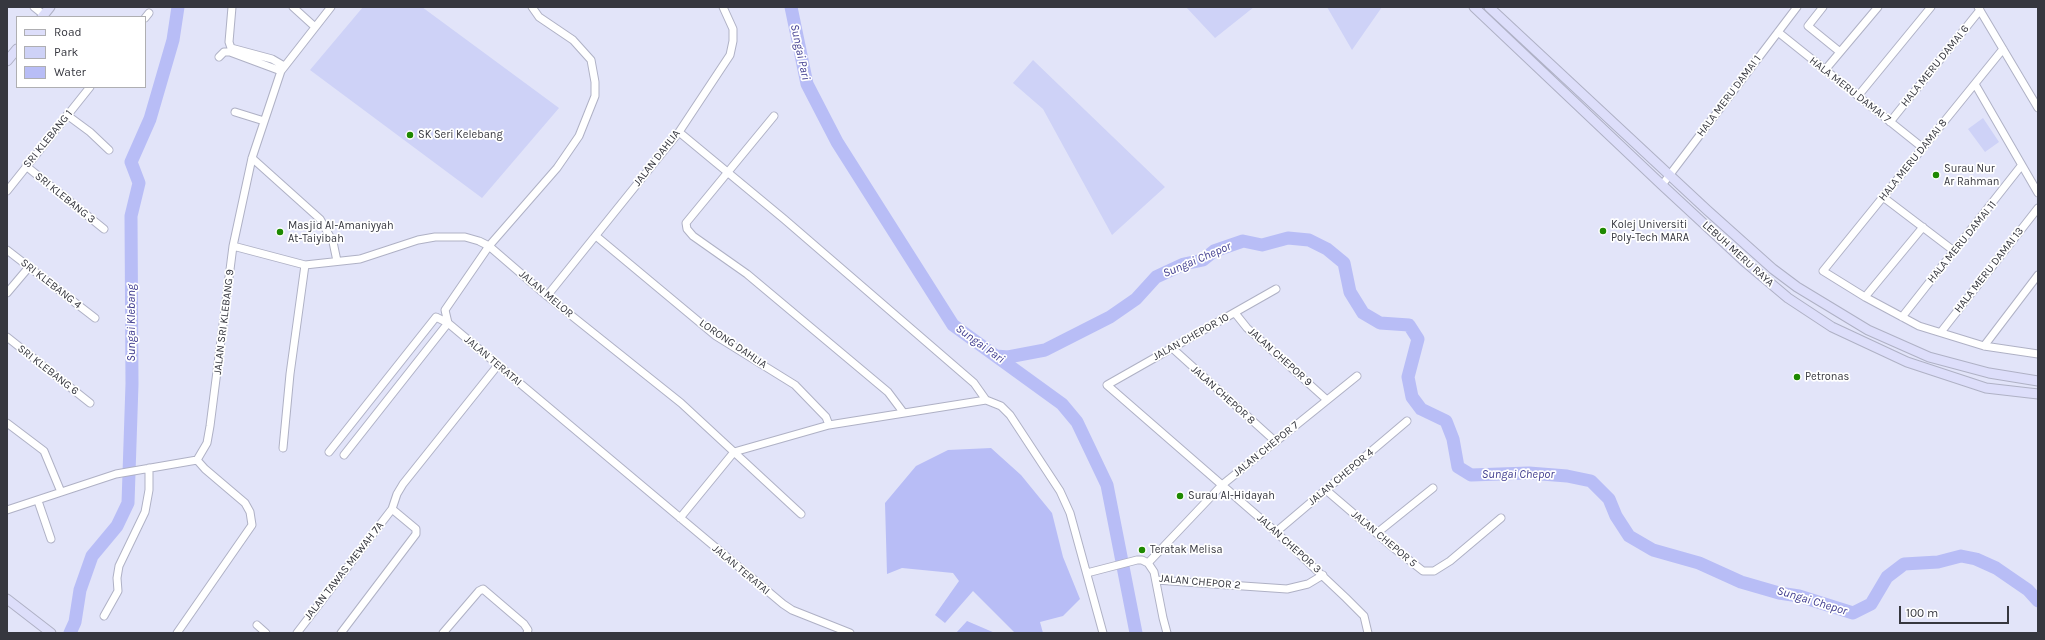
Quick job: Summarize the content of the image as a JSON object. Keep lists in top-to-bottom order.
{
  "streets": {
    "main road": ["LEBUH MERU RAYA"],
    "street": [
      "HALA MERU DAMAI 6",
      "HALA MERU DAMAI 7",
      "HALA MERU DAMAI 1",
      "SRI KLEBANG 1",
      "JALAN DAHLIA",
      "HALA MERU DAMAI 8",
      "SRI KLEBANG 3",
      "HALA MERU DAMAI 11",
      "HALA MERU DAMAI 13",
      "SRI KLEBANG 4",
      "JALAN MELOR",
      "JALAN SRI KLEBANG 9",
      "JALAN CHEPOR 10",
      "LORONG DAHLIA",
      "JALAN CHEPOR 9",
      "JALAN TERATAI",
      "SRI KLEBANG 6",
      "JALAN CHEPOR 8",
      "JALAN CHEPOR 7",
      "JALAN CHEPOR 4",
      "JALAN CHEPOR 5",
      "JALAN CHEPOR 3",
      "JALAN TAWAS MEWAH 7A",
      "JALAN CHEPOR 2"
    ]
  },
  "crossings": [
    ["HALA MERU DAMAI 6", "HALA MERU DAMAI 7"],
    ["HALA MERU DAMAI 7", "HALA MERU DAMAI 1"],
    ["HALA MERU DAMAI 7", "HALA MERU DAMAI 8"],
    ["HALA MERU DAMAI 1", "LEBUH MERU RAYA"],
    ["SRI KLEBANG 1", "SRI KLEBANG 3"],
    ["JALAN DAHLIA", "JALAN MELOR"],
    ["JALAN DAHLIA", "LORONG DAHLIA"],
    ["JALAN MELOR", "JALAN SRI KLEBANG 9"],
    ["JALAN CHEPOR 10", "JALAN CHEPOR 9"],
    ["JALAN CHEPOR 10", "JALAN CHEPOR 8"],
    ["JALAN CHEPOR 10", "JALAN CHEPOR 3"],
    ["JALAN CHEPOR 9", "JALAN CHEPOR 7"],
    ["JALAN TERATAI", "JALAN TAWAS MEWAH 7A"],
    ["JALAN CHEPOR 8", "JALAN CHEPOR 7"],
    ["JALAN CHEPOR 7", "JALAN CHEPOR 3"],
    ["JALAN CHEPOR 7", "JALAN CHEPOR 2"],
    ["JALAN CHEPOR 4", "JALAN CHEPOR 5"],
    ["JALAN CHEPOR 4", "JALAN CHEPOR 3"],
    ["JALAN CHEPOR 3", "JALAN CHEPOR 2"]
  ],
  "water": ["Sungai Pari", "Sungai Chepor", "Sungai Klebang"],
  "places": [
    "SK Seri Kelebang",
    "Surau Nur Ar Rahman",
    "Kolej Universiti Poly-Tech MARA",
    "Masjid Al-Amaniyyah At-Taiyibah",
    "Petronas",
    "Surau Al-Hidayah",
    "Teratak Melisa"
  ],
  "legend": ["Road", "Park", "Water"],
  "scale_bar": "100 m"
}
